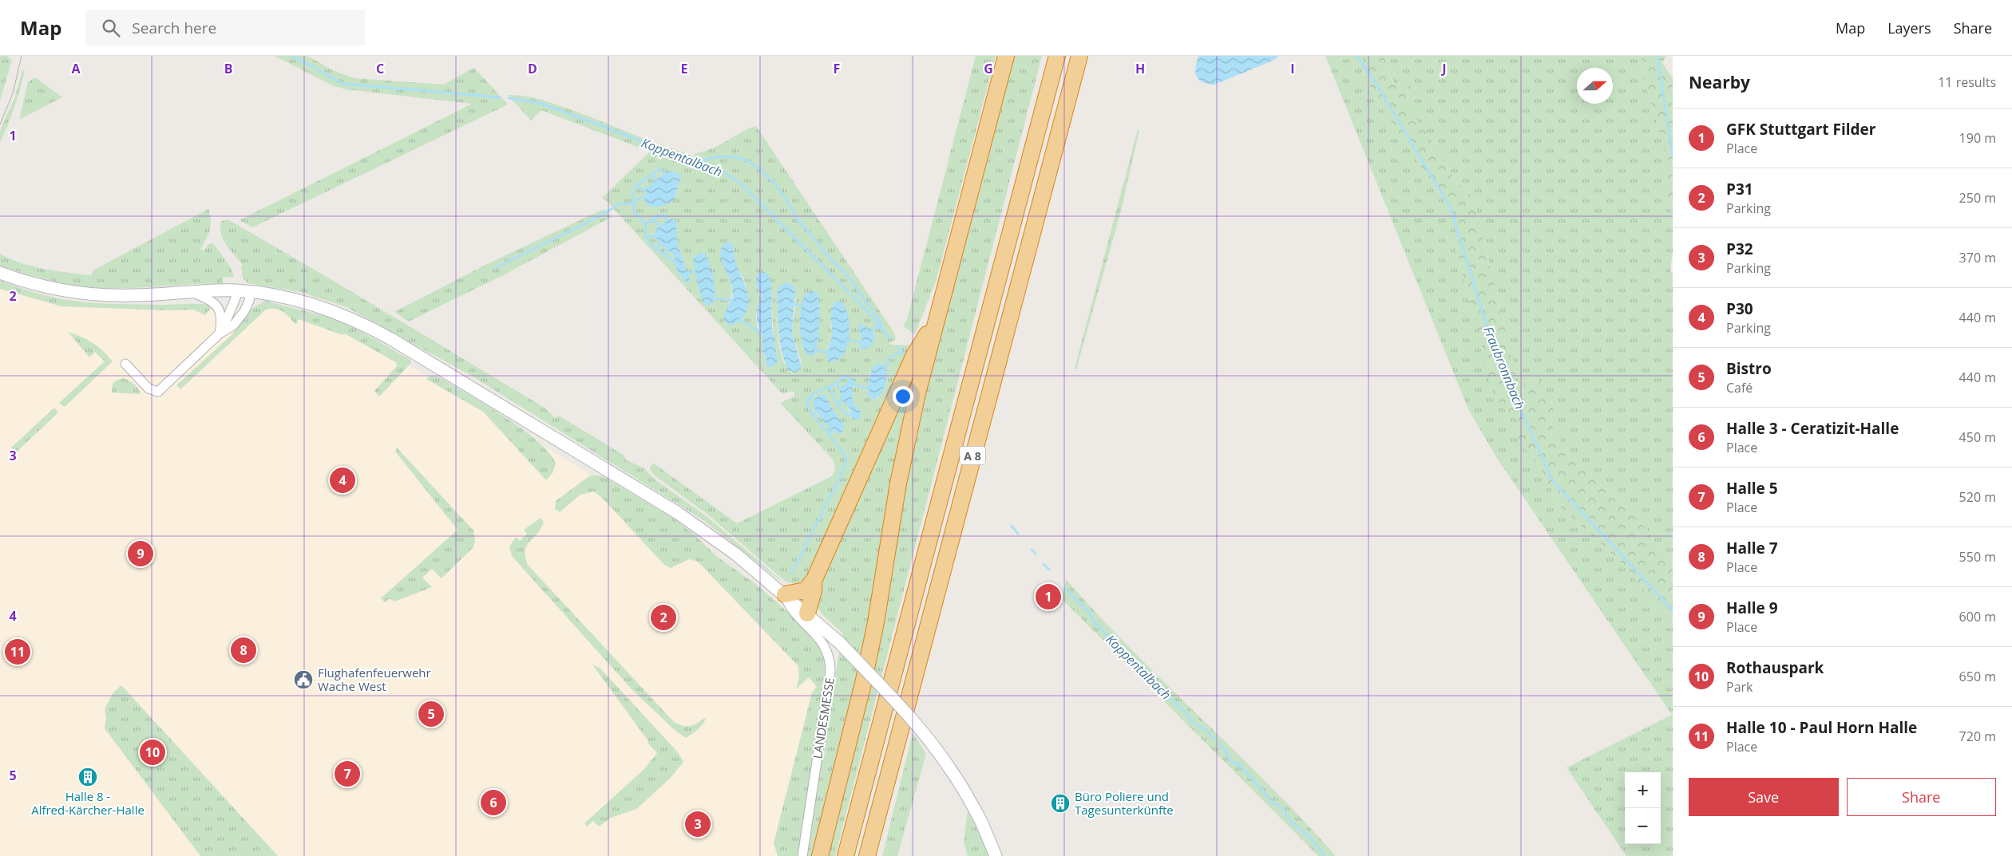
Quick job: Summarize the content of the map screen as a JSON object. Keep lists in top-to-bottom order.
{
  "streets": {
    "highway": ["A 8"],
    "street": ["LANDESMESSE"]
  },
  "water": ["Koppentalbach", "Fraubronnbach"],
  "places": {
    "public building": ["Flughafenfeuerwehr Wache West"],
    "building": ["Halle 8 - Alfred-Kärcher-Halle", "Büro Poliere und Tagesunterkünfte"]
  },
  "north": "right",
  "page": {
    "header": "Map",
    "search": "Search here",
    "nav": ["Map", "Layers", "Share"],
    "heading": ["Nearby", "11 results"],
    "list": [
      {
        "mark": "1",
        "name": "GFK Stuttgart Filder",
        "note": "Place",
        "value": "190 m"
      },
      {
        "mark": "2",
        "name": "P31",
        "note": "Parking",
        "value": "250 m"
      },
      {
        "mark": "3",
        "name": "P32",
        "note": "Parking",
        "value": "370 m"
      },
      {
        "mark": "4",
        "name": "P30",
        "note": "Parking",
        "value": "440 m"
      },
      {
        "mark": "5",
        "name": "Bistro",
        "note": "Café",
        "value": "440 m"
      },
      {
        "mark": "6",
        "name": "Halle 3 - Ceratizit-Halle",
        "note": "Place",
        "value": "450 m"
      },
      {
        "mark": "7",
        "name": "Halle 5",
        "note": "Place",
        "value": "520 m"
      },
      {
        "mark": "8",
        "name": "Halle 7",
        "note": "Place",
        "value": "550 m"
      },
      {
        "mark": "9",
        "name": "Halle 9",
        "note": "Place",
        "value": "600 m"
      },
      {
        "mark": "10",
        "name": "Rothauspark",
        "note": "Park",
        "value": "650 m"
      },
      {
        "mark": "11",
        "name": "Halle 10 - Paul Horn Halle",
        "note": "Place",
        "value": "720 m"
      }
    ],
    "pins": [
      "4",
      "9",
      "1",
      "2",
      "8",
      "11",
      "5",
      "10",
      "7",
      "6",
      "3"
    ],
    "buttons": ["Save", "Share"],
    "map_buttons": ["+", "−"]
  },
  "grid": {
    "columns": [
      "A",
      "B",
      "C",
      "D",
      "E",
      "F",
      "G",
      "H",
      "I",
      "J"
    ],
    "rows": [
      "1",
      "2",
      "3",
      "4",
      "5"
    ]
  }
}
